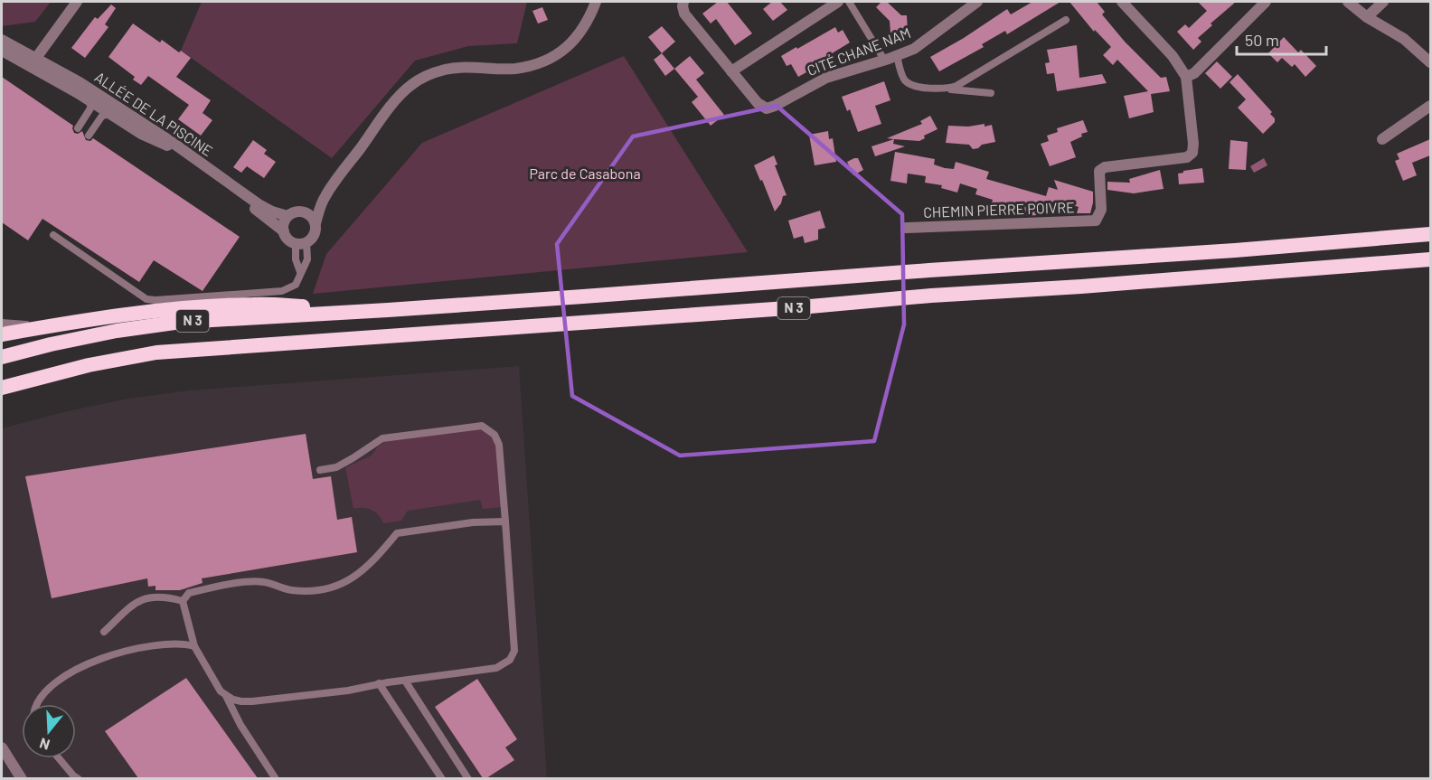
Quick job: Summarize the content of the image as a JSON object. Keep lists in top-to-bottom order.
{
  "streets": {
    "highway": ["N 3"],
    "street": ["CITÉ CHANE NAM", "ALLÉE DE LA PISCINE", "CHEMIN PIERRE POIVRE"]
  },
  "parks": ["Parc de Casabona"],
  "scale_bar": "50 m",
  "north": "bottom"
}
